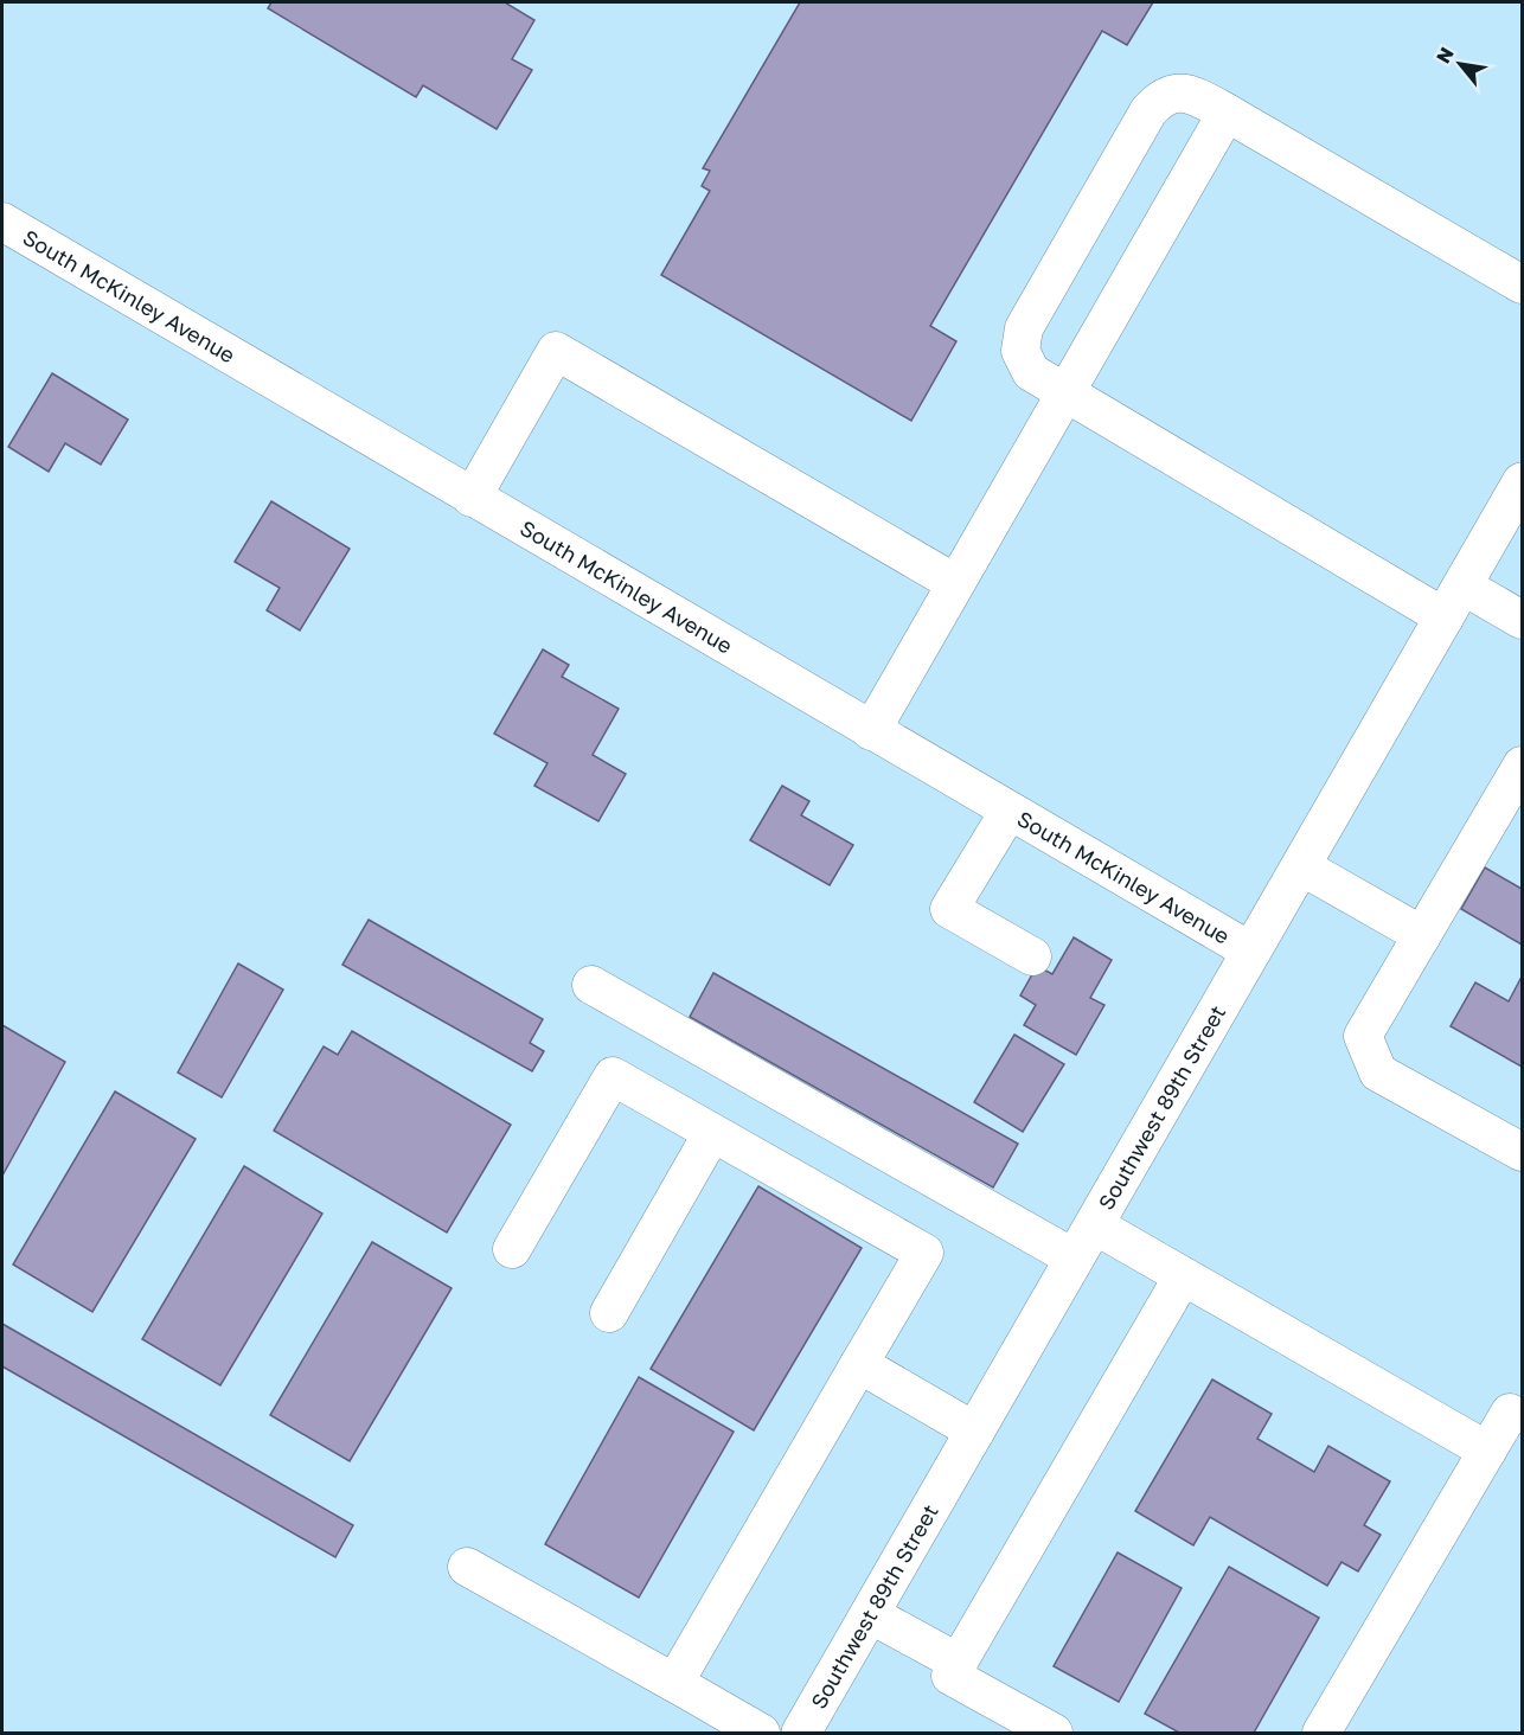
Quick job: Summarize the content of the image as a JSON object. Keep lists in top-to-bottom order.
{
  "streets": {
    "main road": ["Southwest 89th Street"],
    "street": ["South McKinley Avenue"]
  },
  "crossings": [
    ["South McKinley Avenue", "Southwest 89th Street"]
  ],
  "north": "top left"
}
